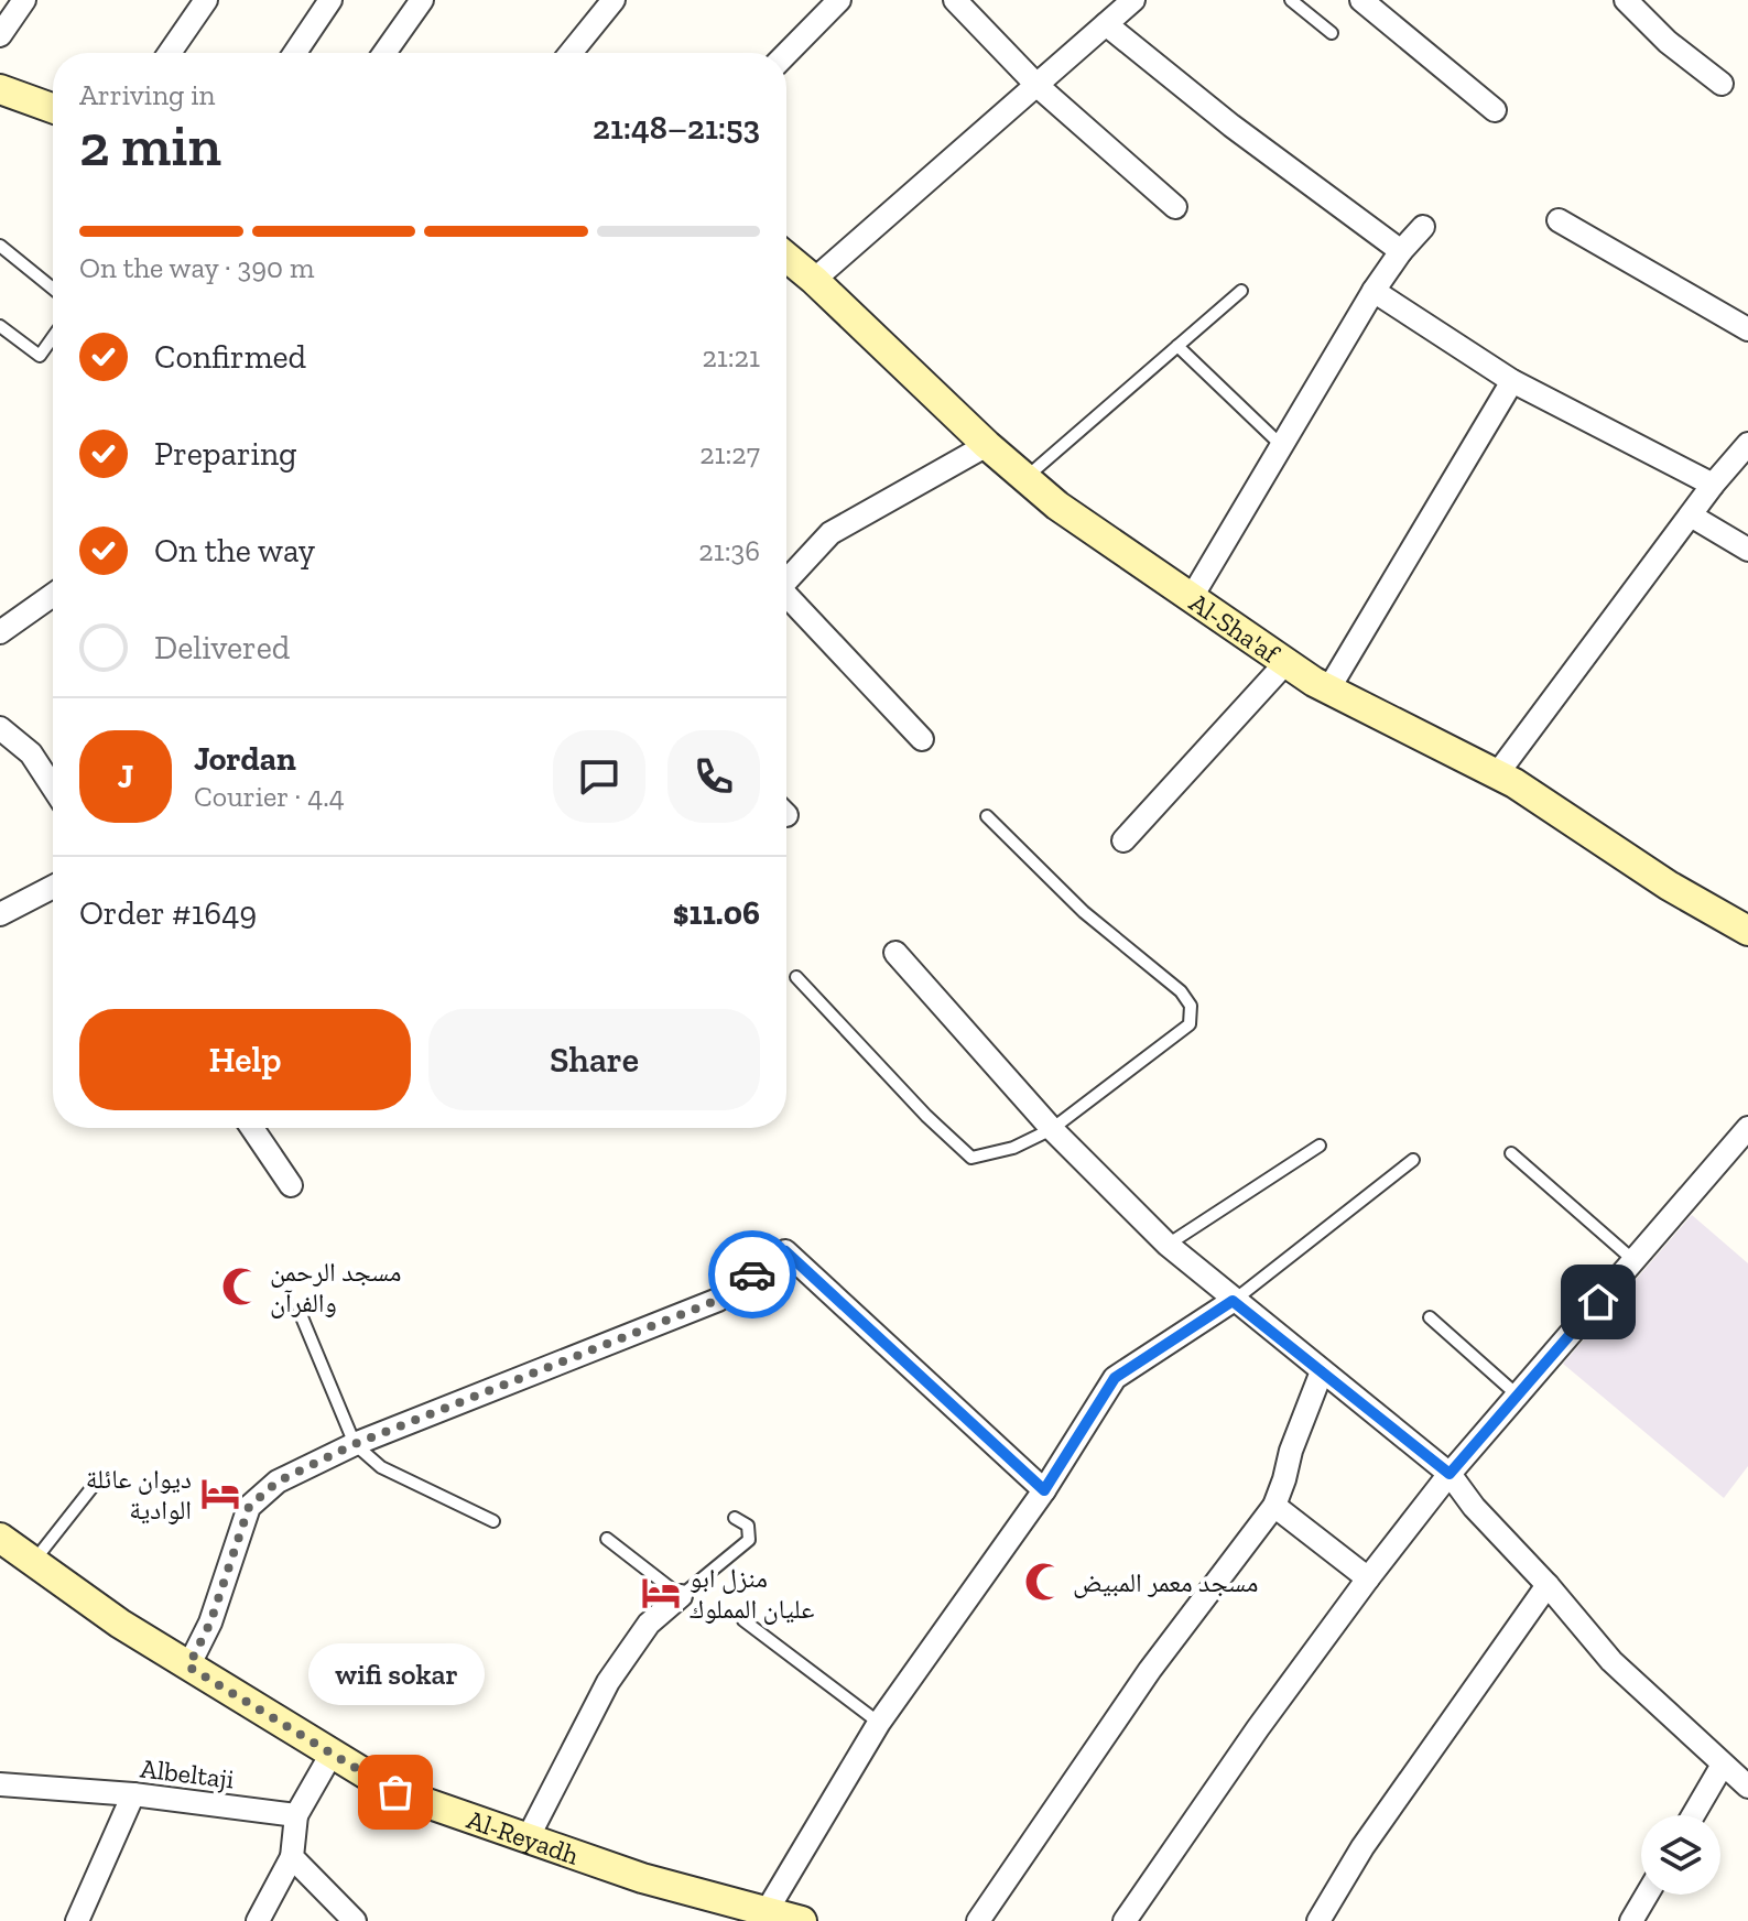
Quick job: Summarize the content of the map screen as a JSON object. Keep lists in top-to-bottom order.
{
  "streets": {
    "street": ["Al-Sha'af", "Albeltaji", "Al-Reyadh"]
  },
  "places": {
    "mosque": ["مسجد الرحمن والفرآن", "مسجد معمر المبيض"],
    "hotel": ["ديوان عائلة الوادية", "منزل ابو عليان المملوك"],
    "other": ["wifi sokar"]
  },
  "page": {
    "heading": ["2 min", "Arriving in", "21:48–21:53"],
    "panel": [
      "Jordan",
      "Courier · 4.4",
      "Order #1649",
      "$11.06"
    ],
    "bar": "On the way · 390 m",
    "list": [
      ["Confirmed", "21:21"],
      ["Preparing", "21:27"],
      ["On the way", "21:36"],
      "Delivered"
    ],
    "round": "J",
    "buttons": ["Help", "Share"],
    "bubble": "wifi sokar"
  }
}
